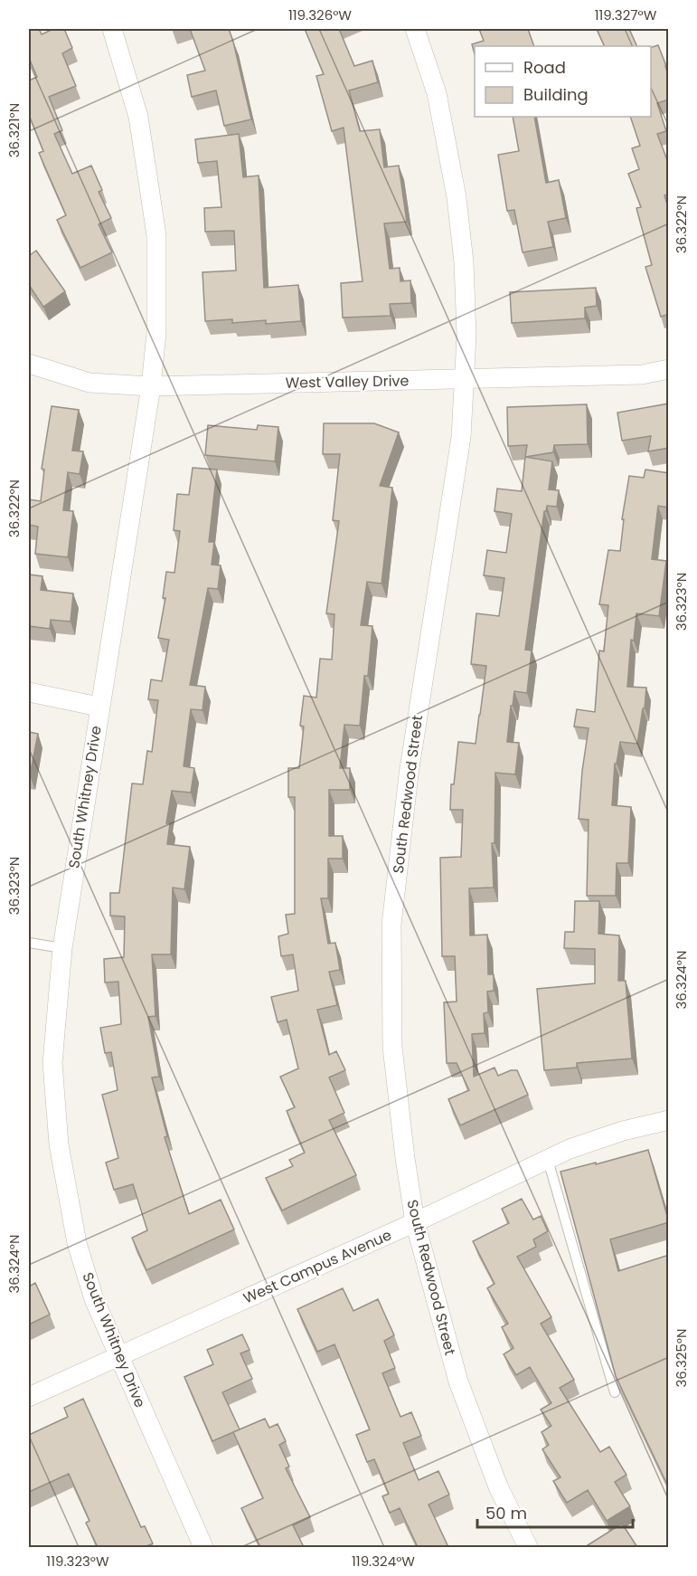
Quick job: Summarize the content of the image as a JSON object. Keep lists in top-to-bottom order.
{
  "streets": {
    "street": [
      "West Valley Drive",
      "South Redwood Street",
      "South Whitney Drive",
      "West Campus Avenue"
    ]
  },
  "crossings": [
    ["West Valley Drive", "South Redwood Street"],
    ["West Valley Drive", "South Whitney Drive"],
    ["South Redwood Street", "West Campus Avenue"],
    ["South Whitney Drive", "West Campus Avenue"]
  ],
  "legend": ["Road", "Building"],
  "scale_bar": "50 m",
  "coordinates": [
    "119.326°W",
    "119.327°W",
    "36.321°N",
    "36.322°N",
    "36.323°N",
    "36.324°N",
    "36.325°N",
    "119.323°W",
    "119.324°W"
  ]
}
